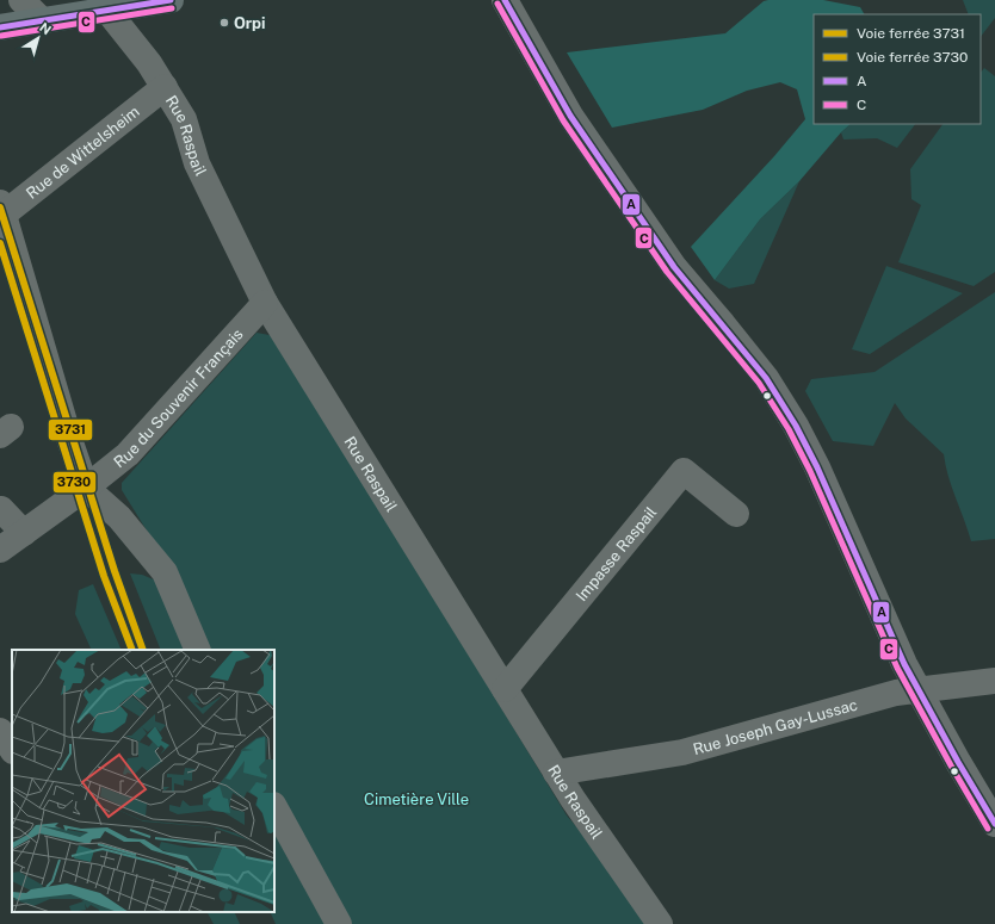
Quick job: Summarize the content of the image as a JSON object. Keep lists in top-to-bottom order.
{
  "streets": {
    "street": [
      "Rue Raspail",
      "Rue de Wittelsheim",
      "Rue du Souvenir Français",
      "Impasse Raspail",
      "Rue Joseph Gay-Lussac"
    ]
  },
  "crossings": [
    ["Rue Raspail", "Rue de Wittelsheim"],
    ["Rue Raspail", "Rue du Souvenir Français"],
    ["Rue Raspail", "Impasse Raspail"],
    ["Rue Raspail", "Rue Joseph Gay-Lussac"]
  ],
  "parks": ["Cimetière Ville"],
  "places": ["Orpi"],
  "lines": [
    "transit line A",
    "transit line C",
    "rail line 3731",
    "rail line 3730"
  ],
  "legend": [
    "Voie ferrée 3731",
    "Voie ferrée 3730",
    "A",
    "C"
  ],
  "north": "top right"
}
